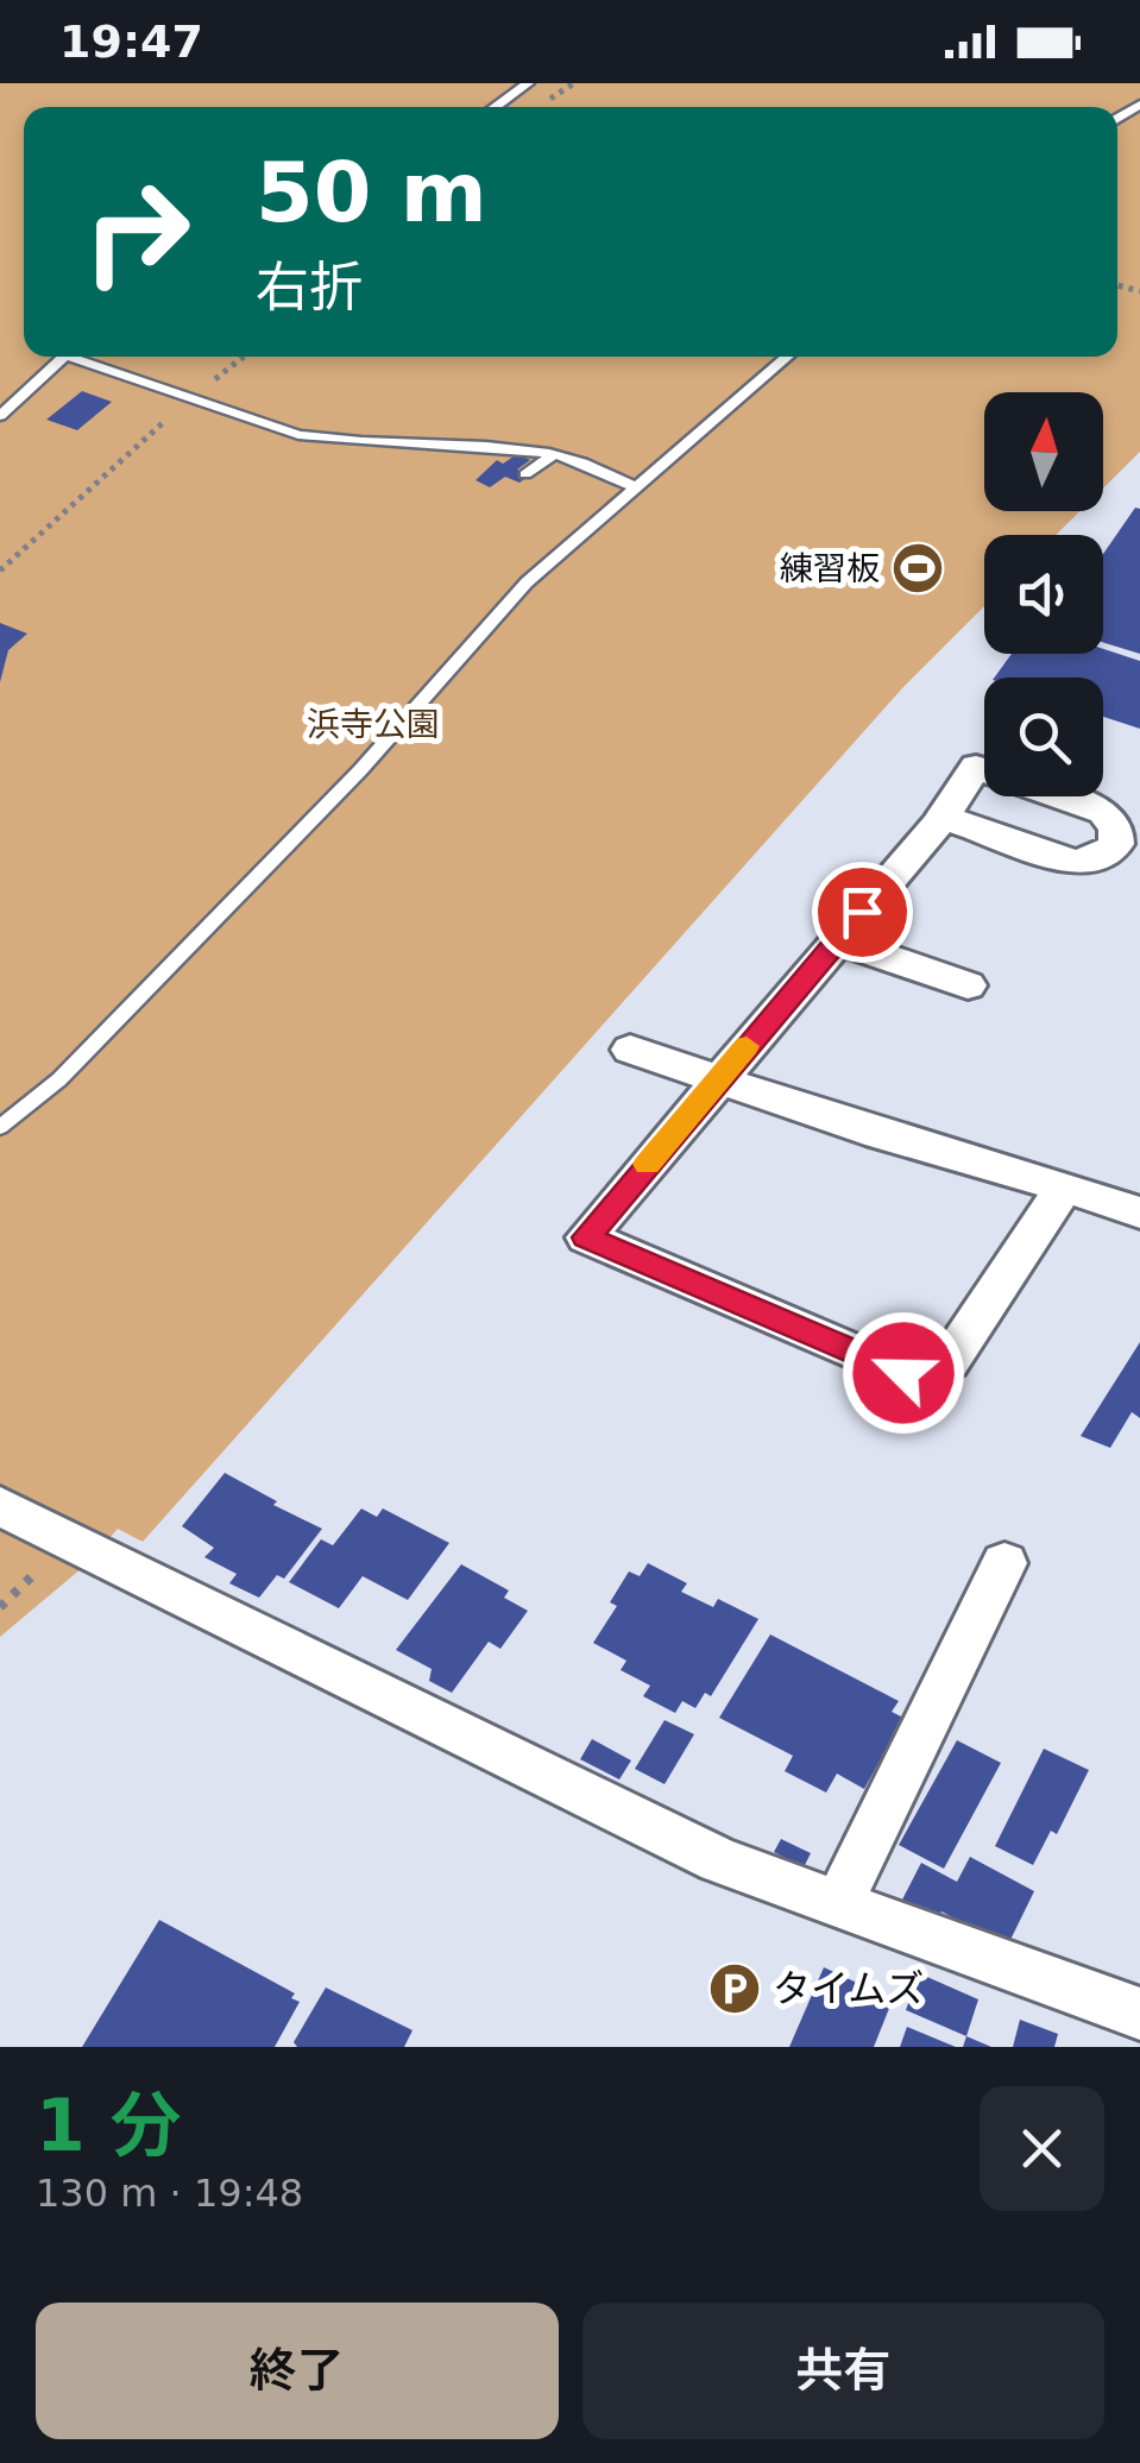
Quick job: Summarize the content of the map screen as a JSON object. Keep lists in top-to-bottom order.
{
  "parks": ["浜寺公園"],
  "places": {
    "sports": ["練習板"],
    "parking": ["タイムズ"]
  },
  "north": "top",
  "page": {
    "status": "19:47",
    "turn": ["50 m", "右折"],
    "heading": ["1 分", "130 m · 19:48"],
    "buttons": ["終了", "共有"]
  }
}
